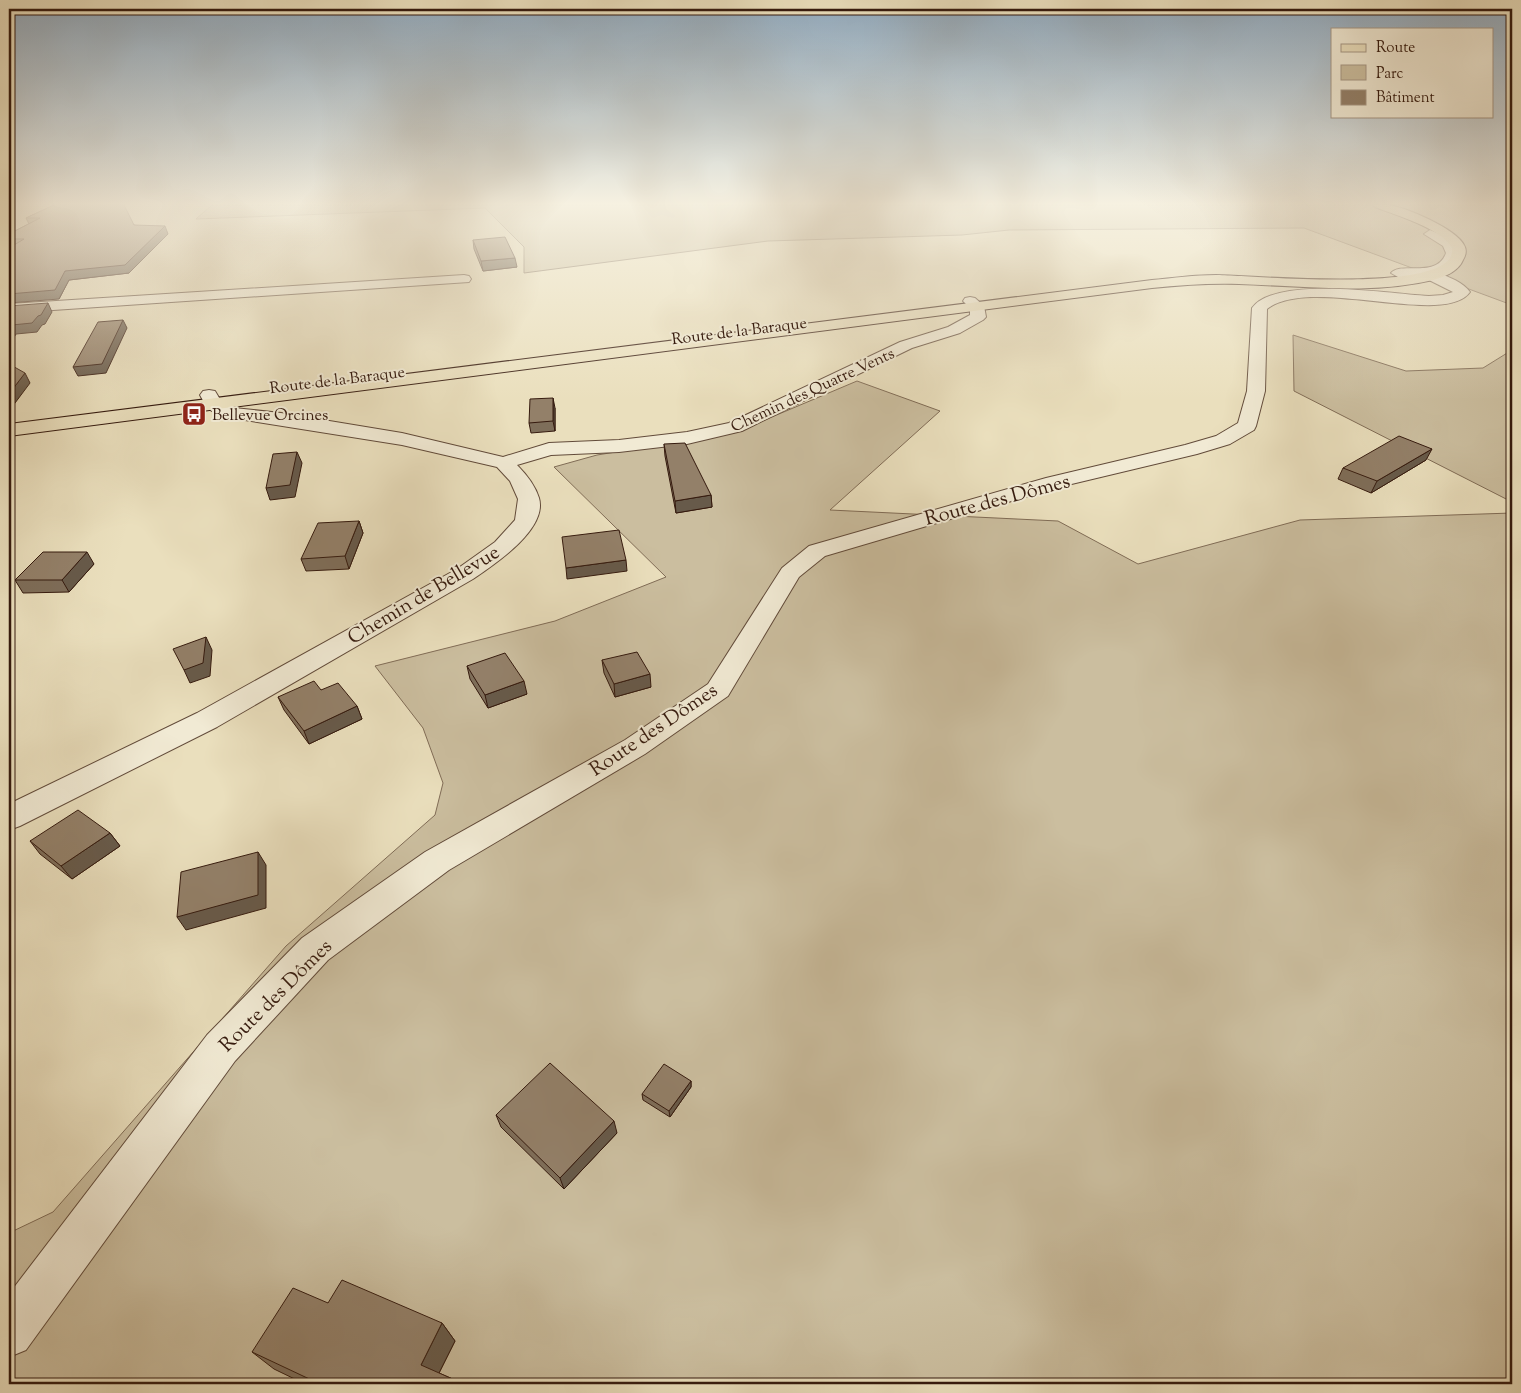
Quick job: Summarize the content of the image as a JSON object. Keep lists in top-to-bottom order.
{
  "streets": {
    "main road": ["Route de la Baraque"],
    "street": ["Chemin des Quatre Vents", "Route des Dômes", "Chemin de Bellevue"]
  },
  "crossings": [
    ["Route de la Baraque", "Chemin des Quatre Vents"],
    ["Route de la Baraque", "Route des Dômes"],
    ["Chemin des Quatre Vents", "Chemin de Bellevue"]
  ],
  "places": {
    "bus stop": ["Bellevue Orcines"]
  },
  "legend": ["Route", "Parc", "Bâtiment"]
}
